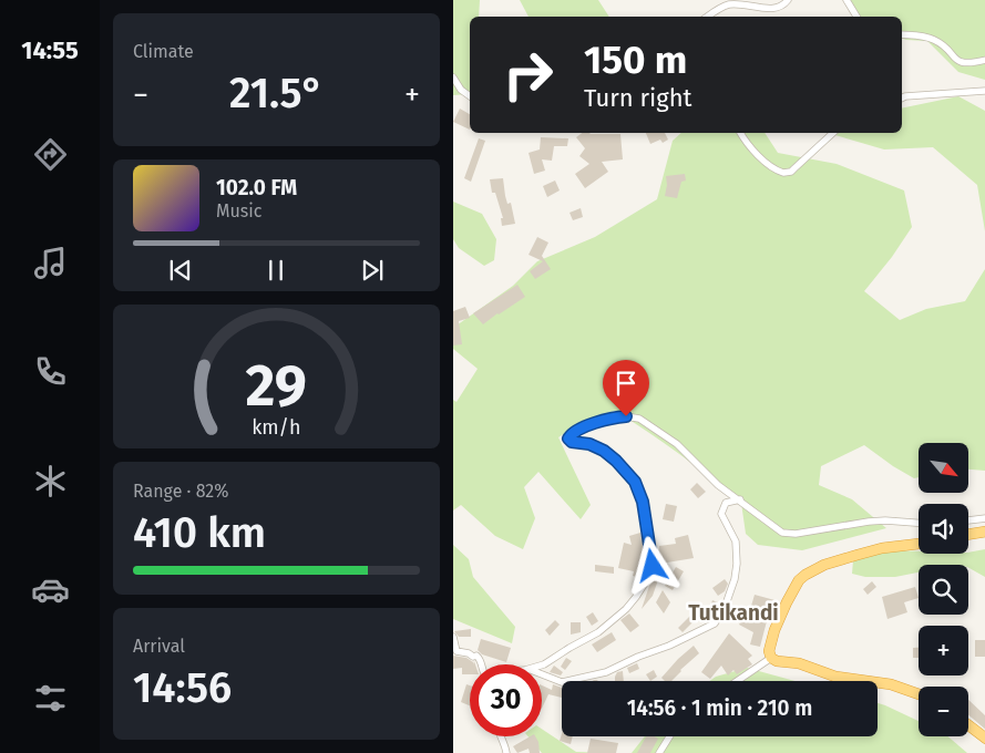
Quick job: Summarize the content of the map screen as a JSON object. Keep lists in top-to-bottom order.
{
  "districts": ["Tutikandi"],
  "north": "bottom right",
  "page": {
    "tabs": "14:55",
    "tile": [
      "Climate",
      ["Range · 82%", "410 km"],
      ["Arrival", "14:56"]
    ],
    "turn": ["150 m", "Turn right"],
    "heat": ["−", "21.5°", "+"],
    "song": ["102.0 FM", "Music"],
    "map_buttons": ["+", "−"],
    "limit": "30",
    "trip": "14:56 · 1 min · 210 m",
    "gauge": ["29", "km/h"]
  }
}
